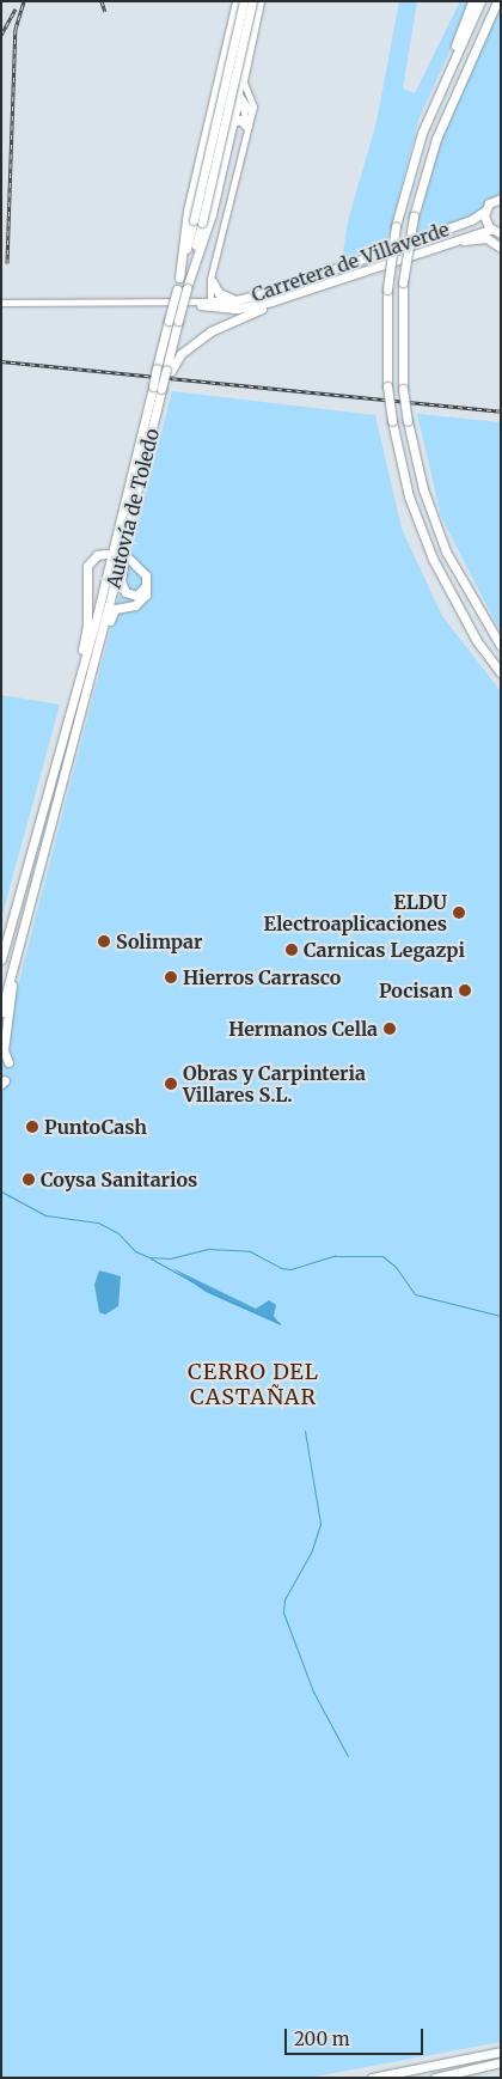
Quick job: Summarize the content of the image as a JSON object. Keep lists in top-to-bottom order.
{
  "streets": {
    "highway": ["Carretera de Villaverde", "Autovía de Toledo"]
  },
  "districts": ["CERRO DEL CASTAÑAR"],
  "places": [
    "ELDU Electroaplicaciones",
    "Solimpar",
    "Carnicas Legazpi",
    "Hierros Carrasco",
    "Pocisan",
    "Hermanos Cella",
    "Obras y Carpinteria Villares S.L.",
    "PuntoCash",
    "Coysa Sanitarios"
  ],
  "scale_bar": "200 m"
}
